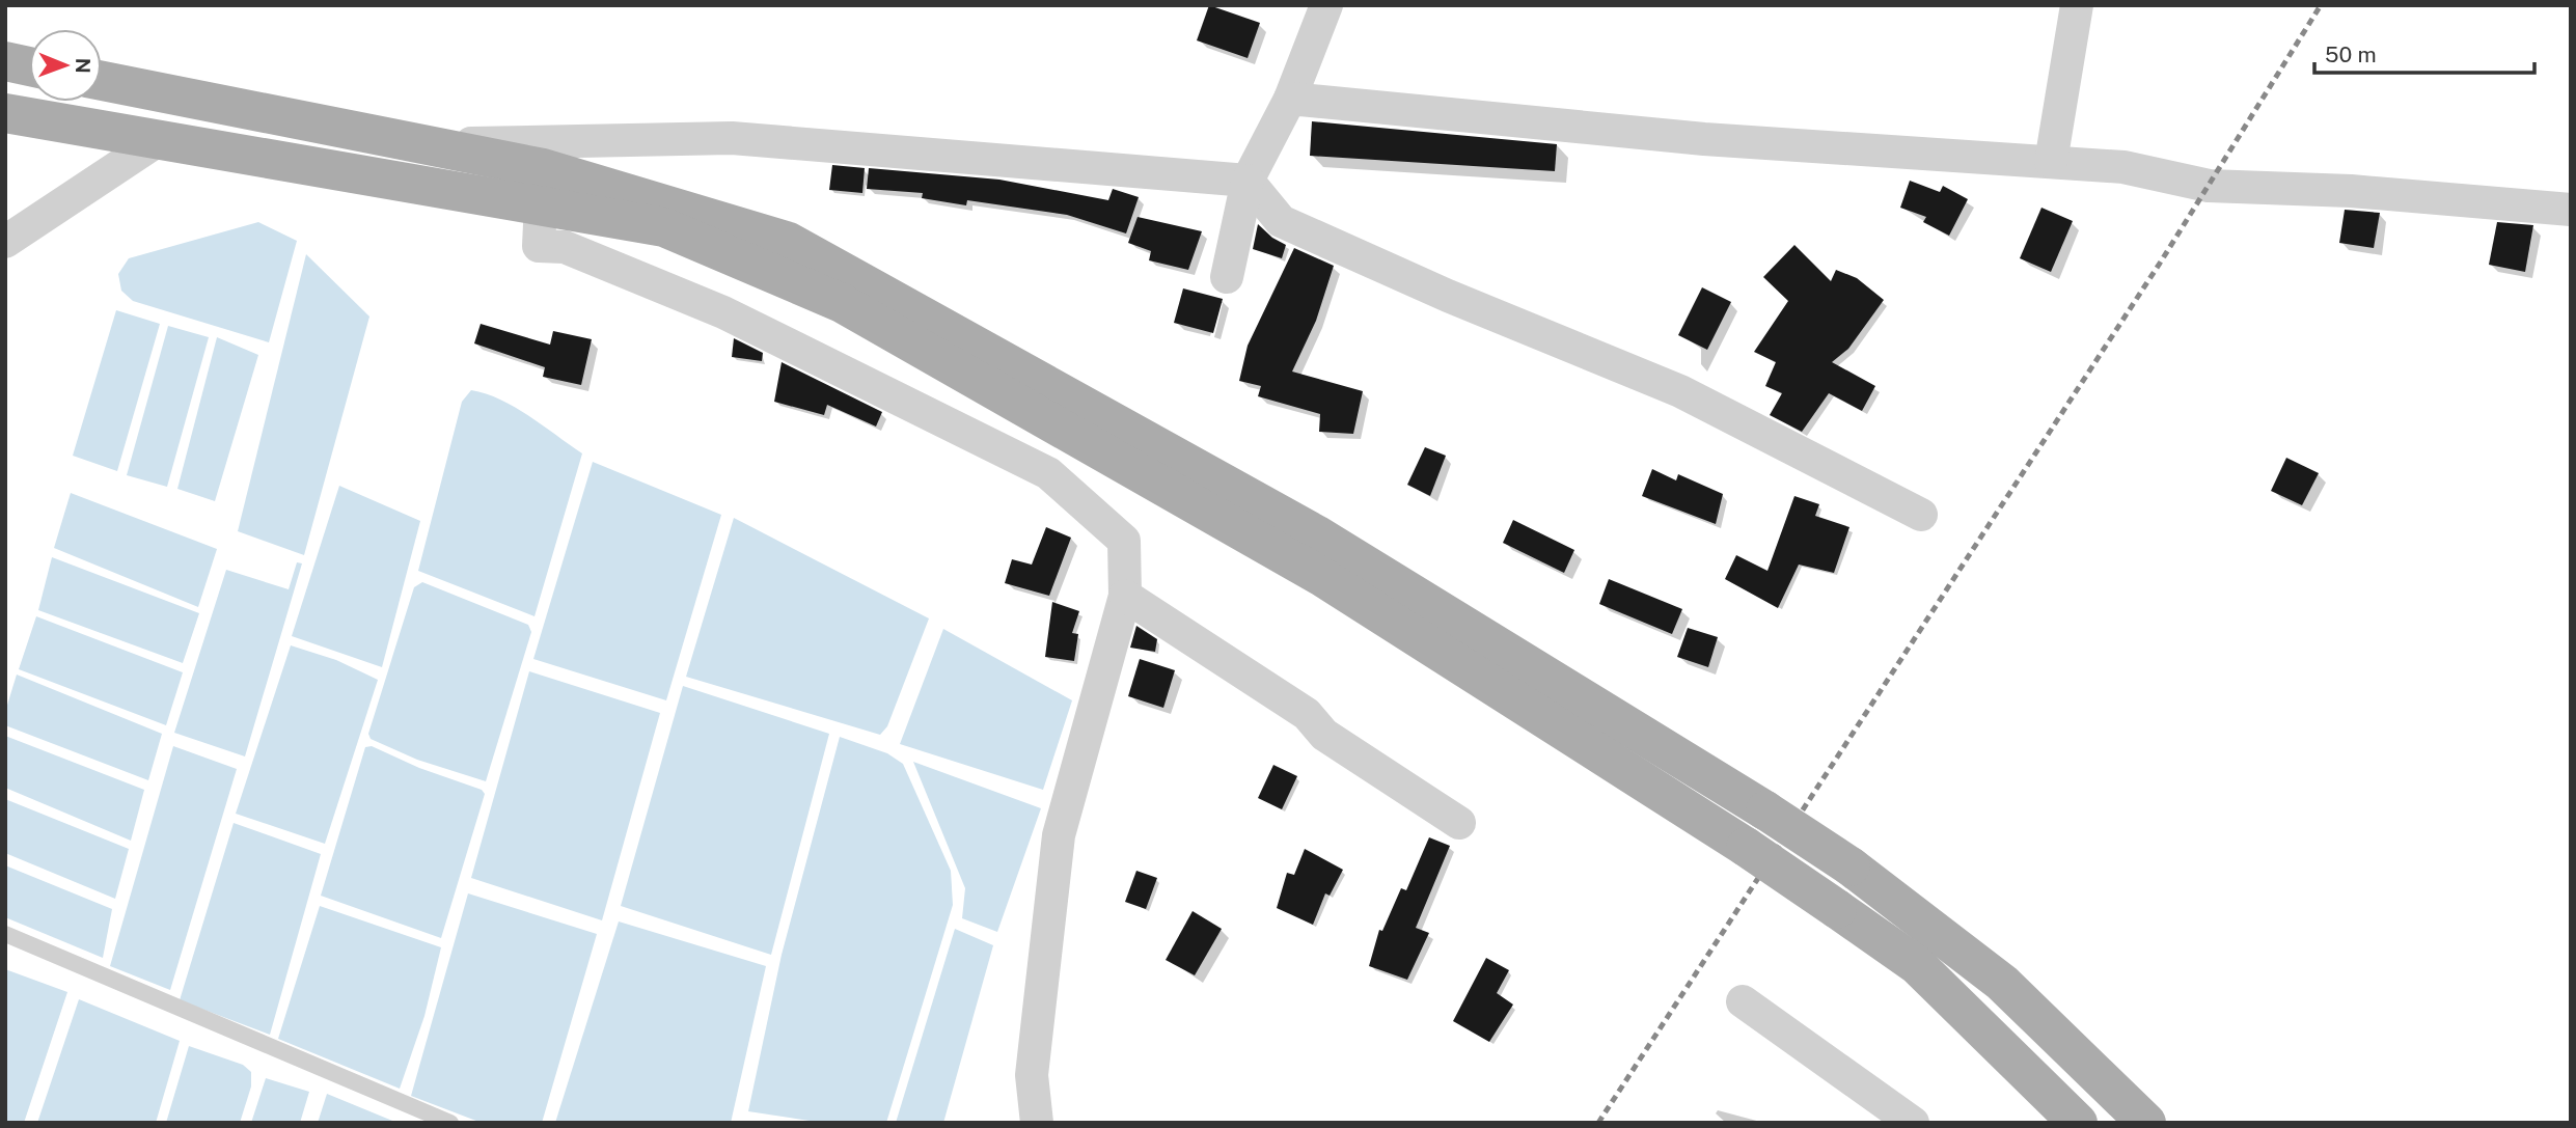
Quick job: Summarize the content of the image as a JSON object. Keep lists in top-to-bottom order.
{
  "scale_bar": "50 m",
  "north": "right"
}
